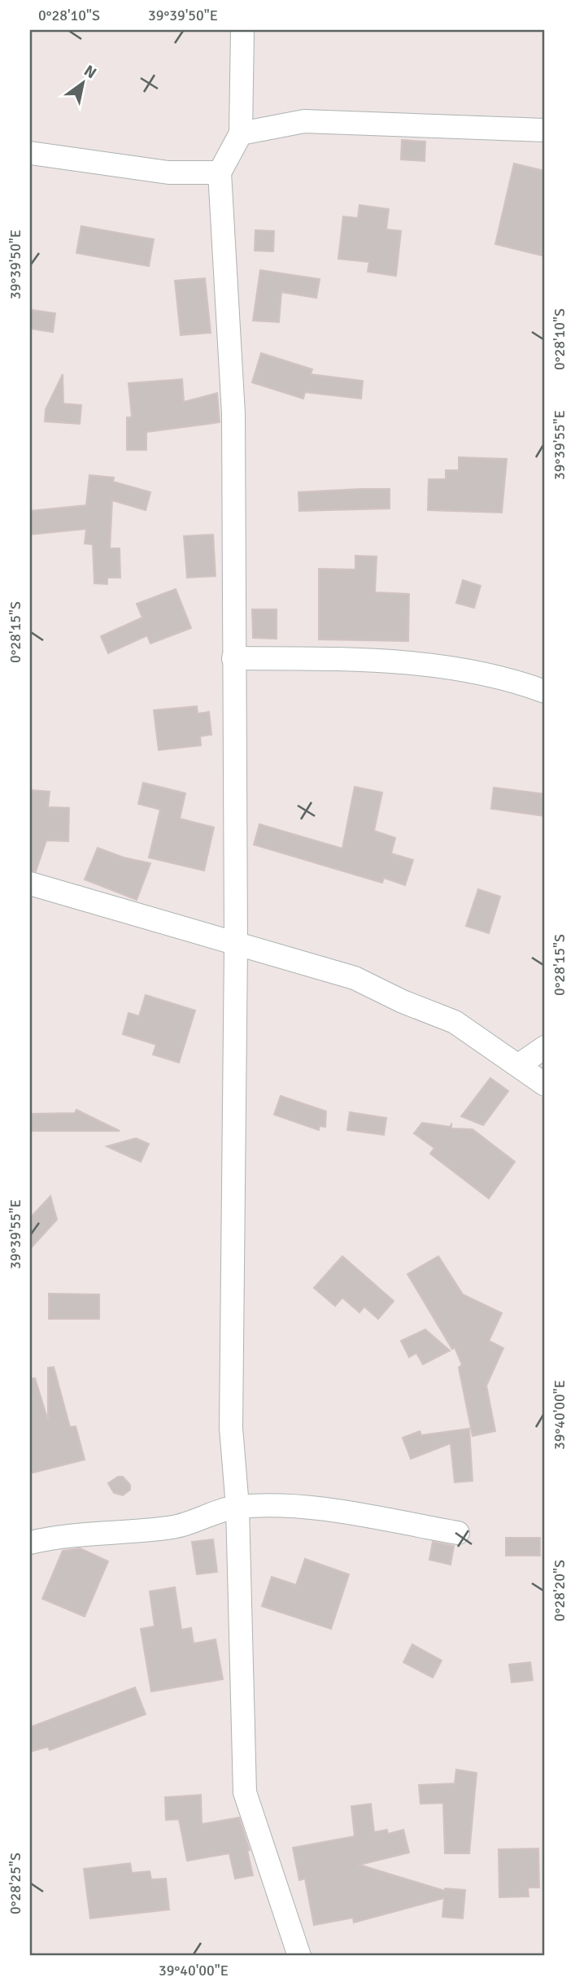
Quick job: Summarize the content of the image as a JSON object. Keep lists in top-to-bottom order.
{
  "north": "top right",
  "coordinates": [
    "0°28'10\"S",
    "39°39'50\"E",
    "39°39'55\"E",
    "0°28'15\"S",
    "39°40'00\"E",
    "0°28'20\"S",
    "0°28'25\"S"
  ]
}
